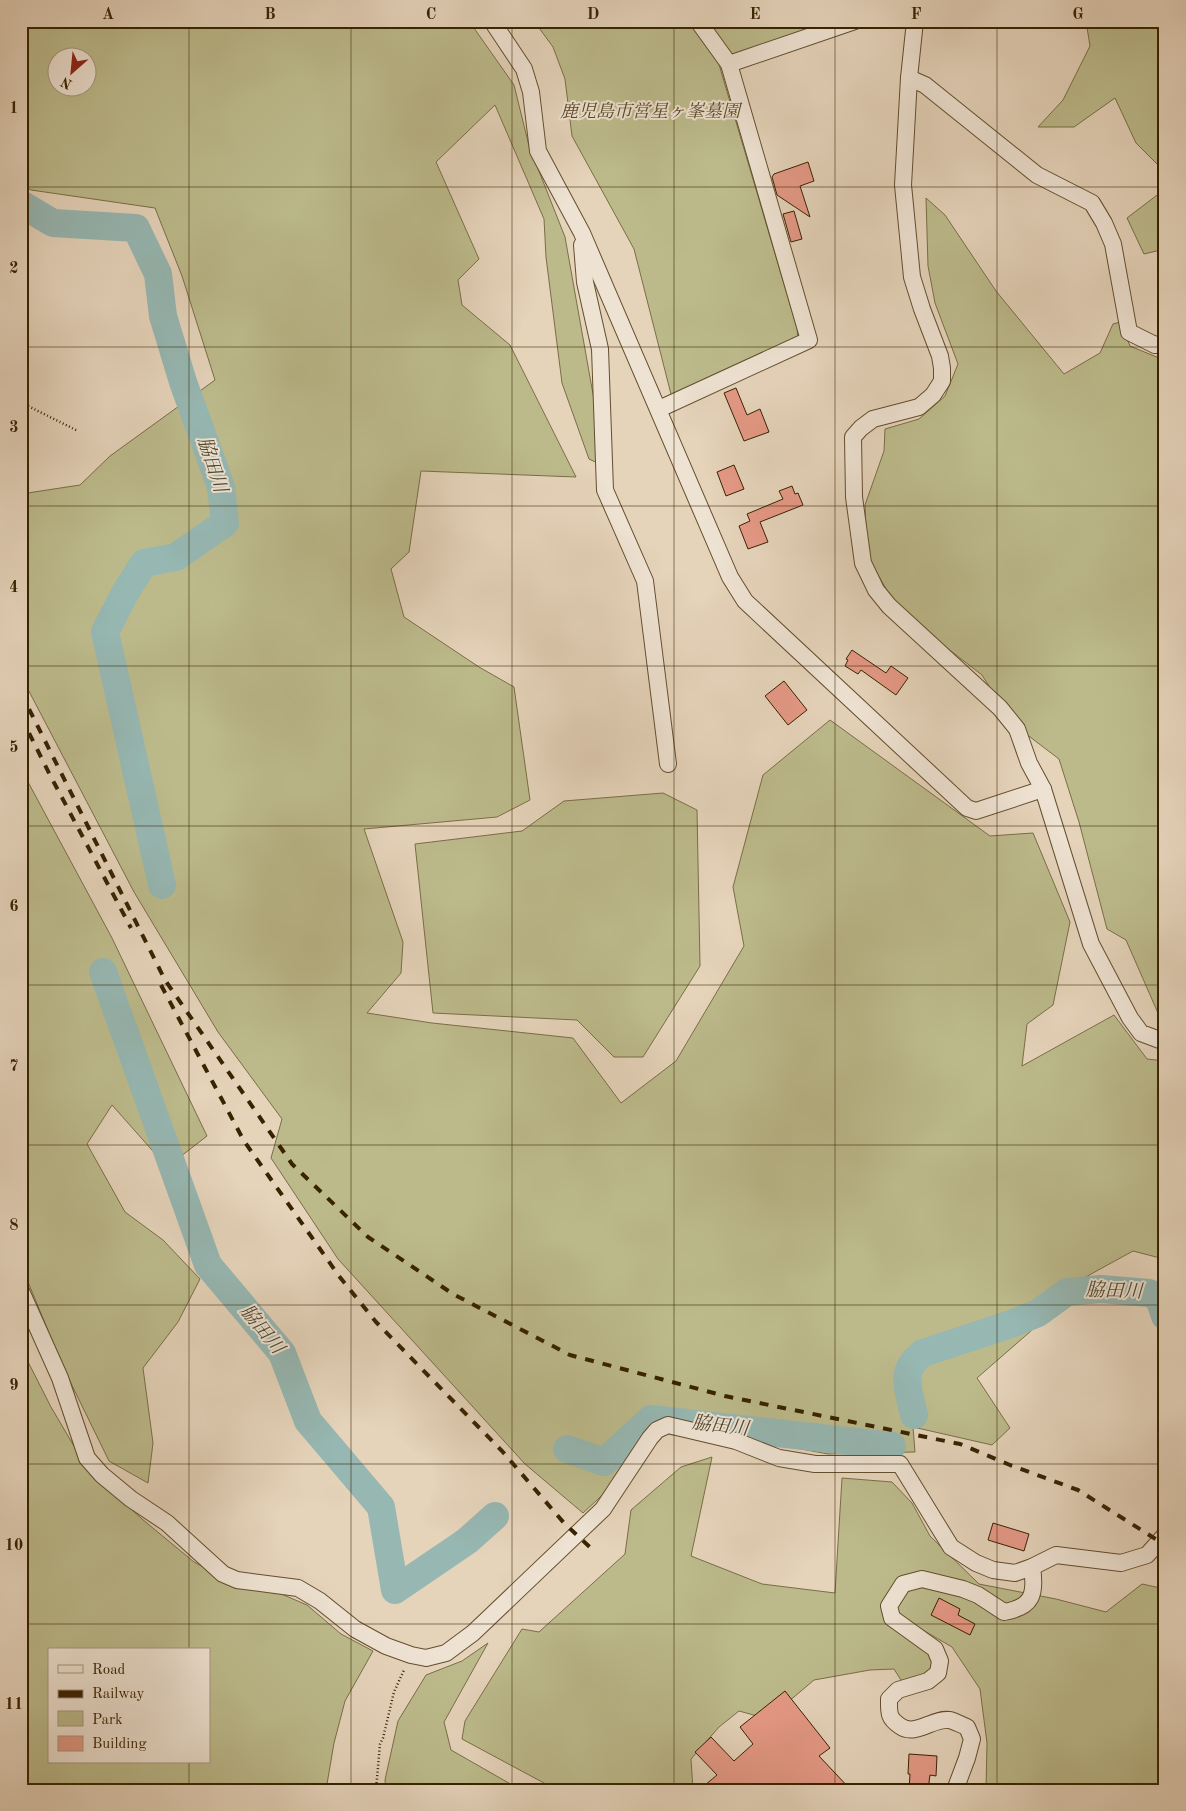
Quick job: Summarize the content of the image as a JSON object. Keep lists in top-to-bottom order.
{
  "water": ["脇田川"],
  "parks": ["鹿児島市営星ヶ峯墓園"],
  "legend": [
    "Road",
    "Railway",
    "Park",
    "Building"
  ],
  "north": "bottom left",
  "grid": {
    "columns": [
      "A",
      "B",
      "C",
      "D",
      "E",
      "F",
      "G"
    ],
    "rows": [
      "1",
      "2",
      "3",
      "4",
      "5",
      "6",
      "7",
      "8",
      "9",
      "10",
      "11"
    ]
  }
}
